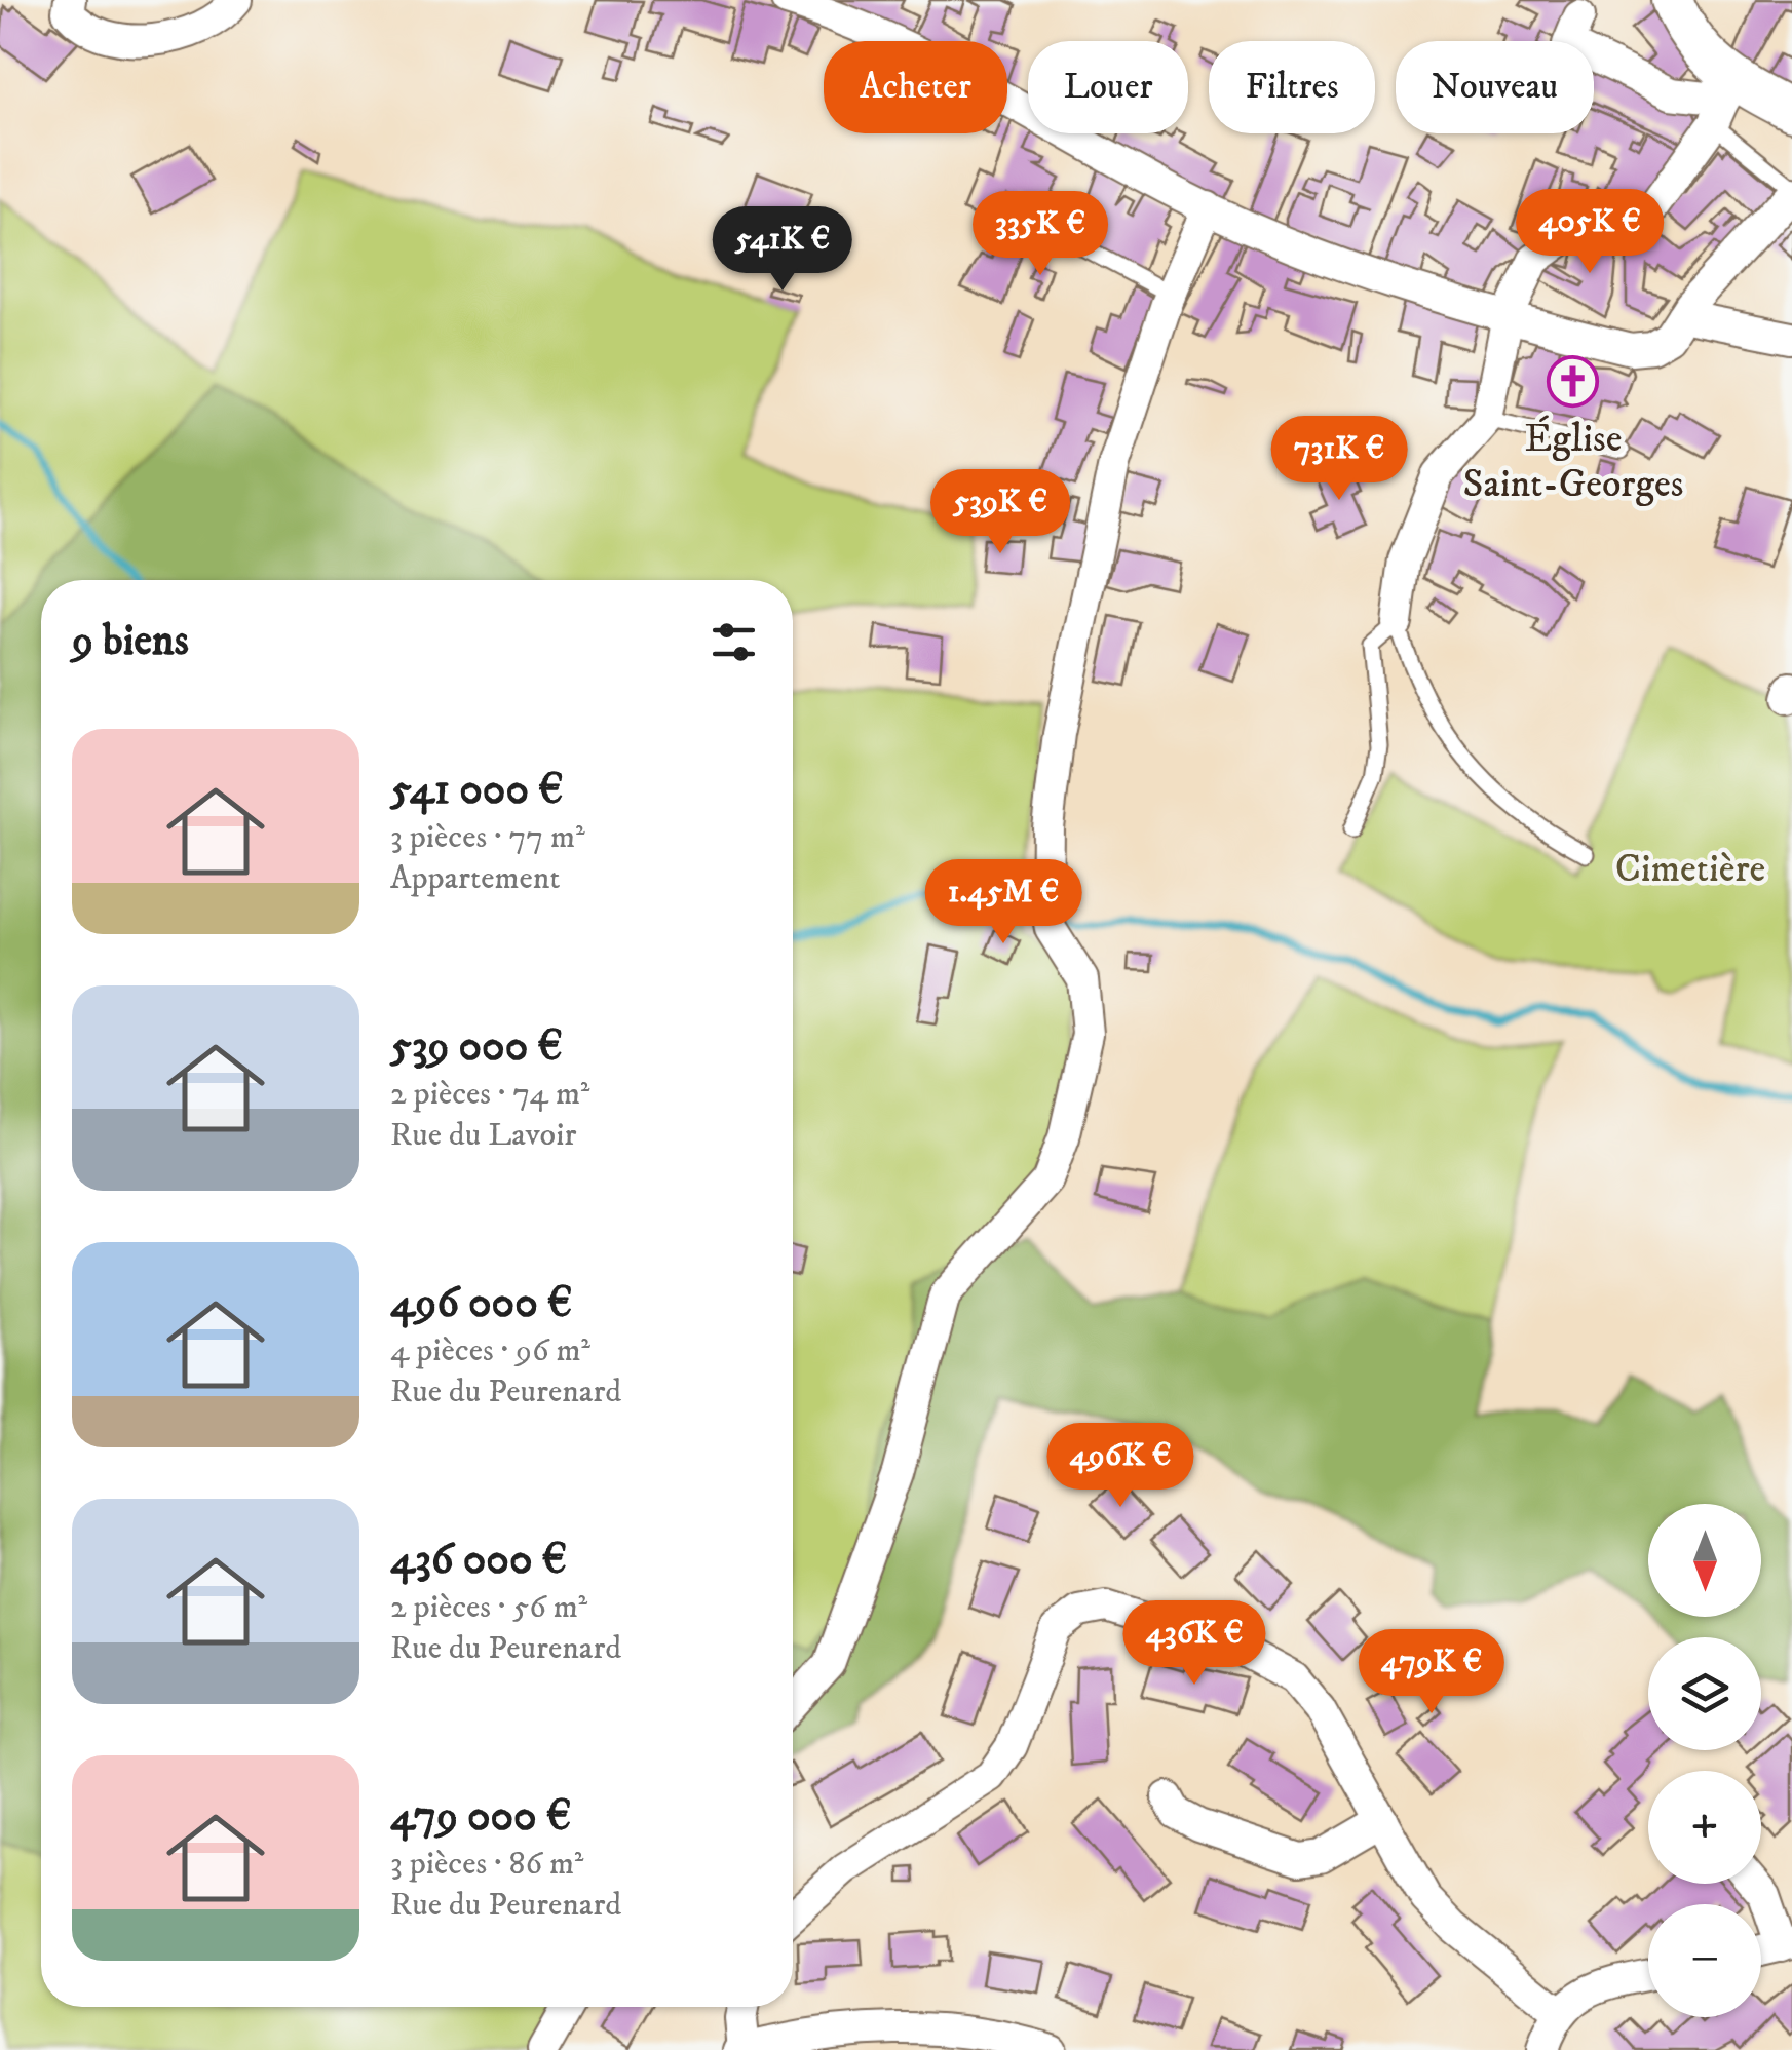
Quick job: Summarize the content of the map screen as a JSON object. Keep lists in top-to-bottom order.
{
  "parks": ["Cimetière"],
  "places": {
    "church": ["Église Saint-Georges"]
  },
  "north": "bottom",
  "page": {
    "chip": [
      "Acheter",
      "Louer",
      "Filtres",
      "Nouveau"
    ],
    "price": [
      "405K €",
      "335K €",
      "541K €",
      "731K €",
      "539K €",
      "1.45M €",
      "496K €",
      "436K €",
      "479K €"
    ],
    "heading": "9 biens",
    "list": [
      {
        "name": "541 000 €",
        "note": "3 pièces · 77 m² · Appartement"
      },
      {
        "name": "539 000 €",
        "note": "2 pièces · 74 m² · Rue du Lavoir"
      },
      {
        "name": "496 000 €",
        "note": "4 pièces · 96 m² · Rue du Peurenard"
      },
      {
        "name": "436 000 €",
        "note": "2 pièces · 56 m² · Rue du Peurenard"
      },
      {
        "name": "479 000 €",
        "note": "3 pièces · 86 m² · Rue du Peurenard"
      }
    ],
    "map_buttons": ["+", "−"]
  }
}
